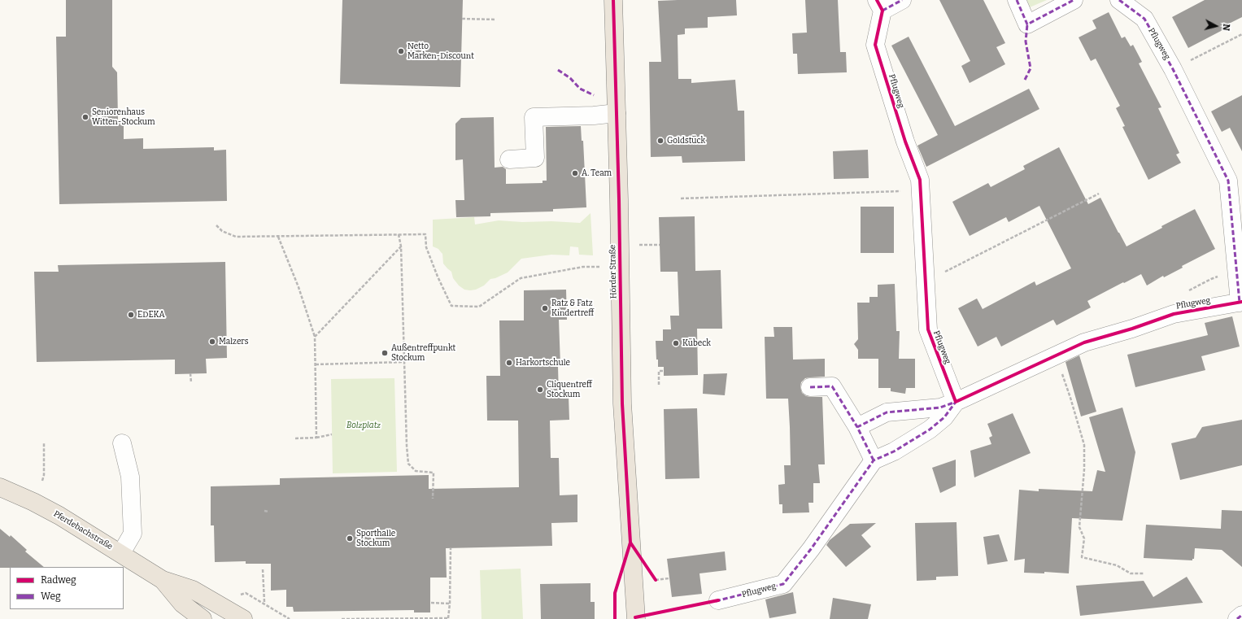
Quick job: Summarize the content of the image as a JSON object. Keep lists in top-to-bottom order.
{
  "streets": {
    "main road": ["Hörder Straße", "Pferdebachstraße"],
    "street": ["Pflugweg"]
  },
  "parks": ["Bolzplatz"],
  "places": [
    "Netto Marken-Discount",
    "Seniorenhaus Witten-Stockum",
    "Goldstück",
    "A. Team",
    "Ratz & Fatz Kindertreff",
    "EDEKA",
    "Malzers",
    "Kübeck",
    "Außentreffpunkt Stockum",
    "Harkortschule",
    "Cliquentreff Stockum",
    "Sporthalle Stockum"
  ],
  "legend": ["Radweg", "Weg"],
  "north": "right"
}
